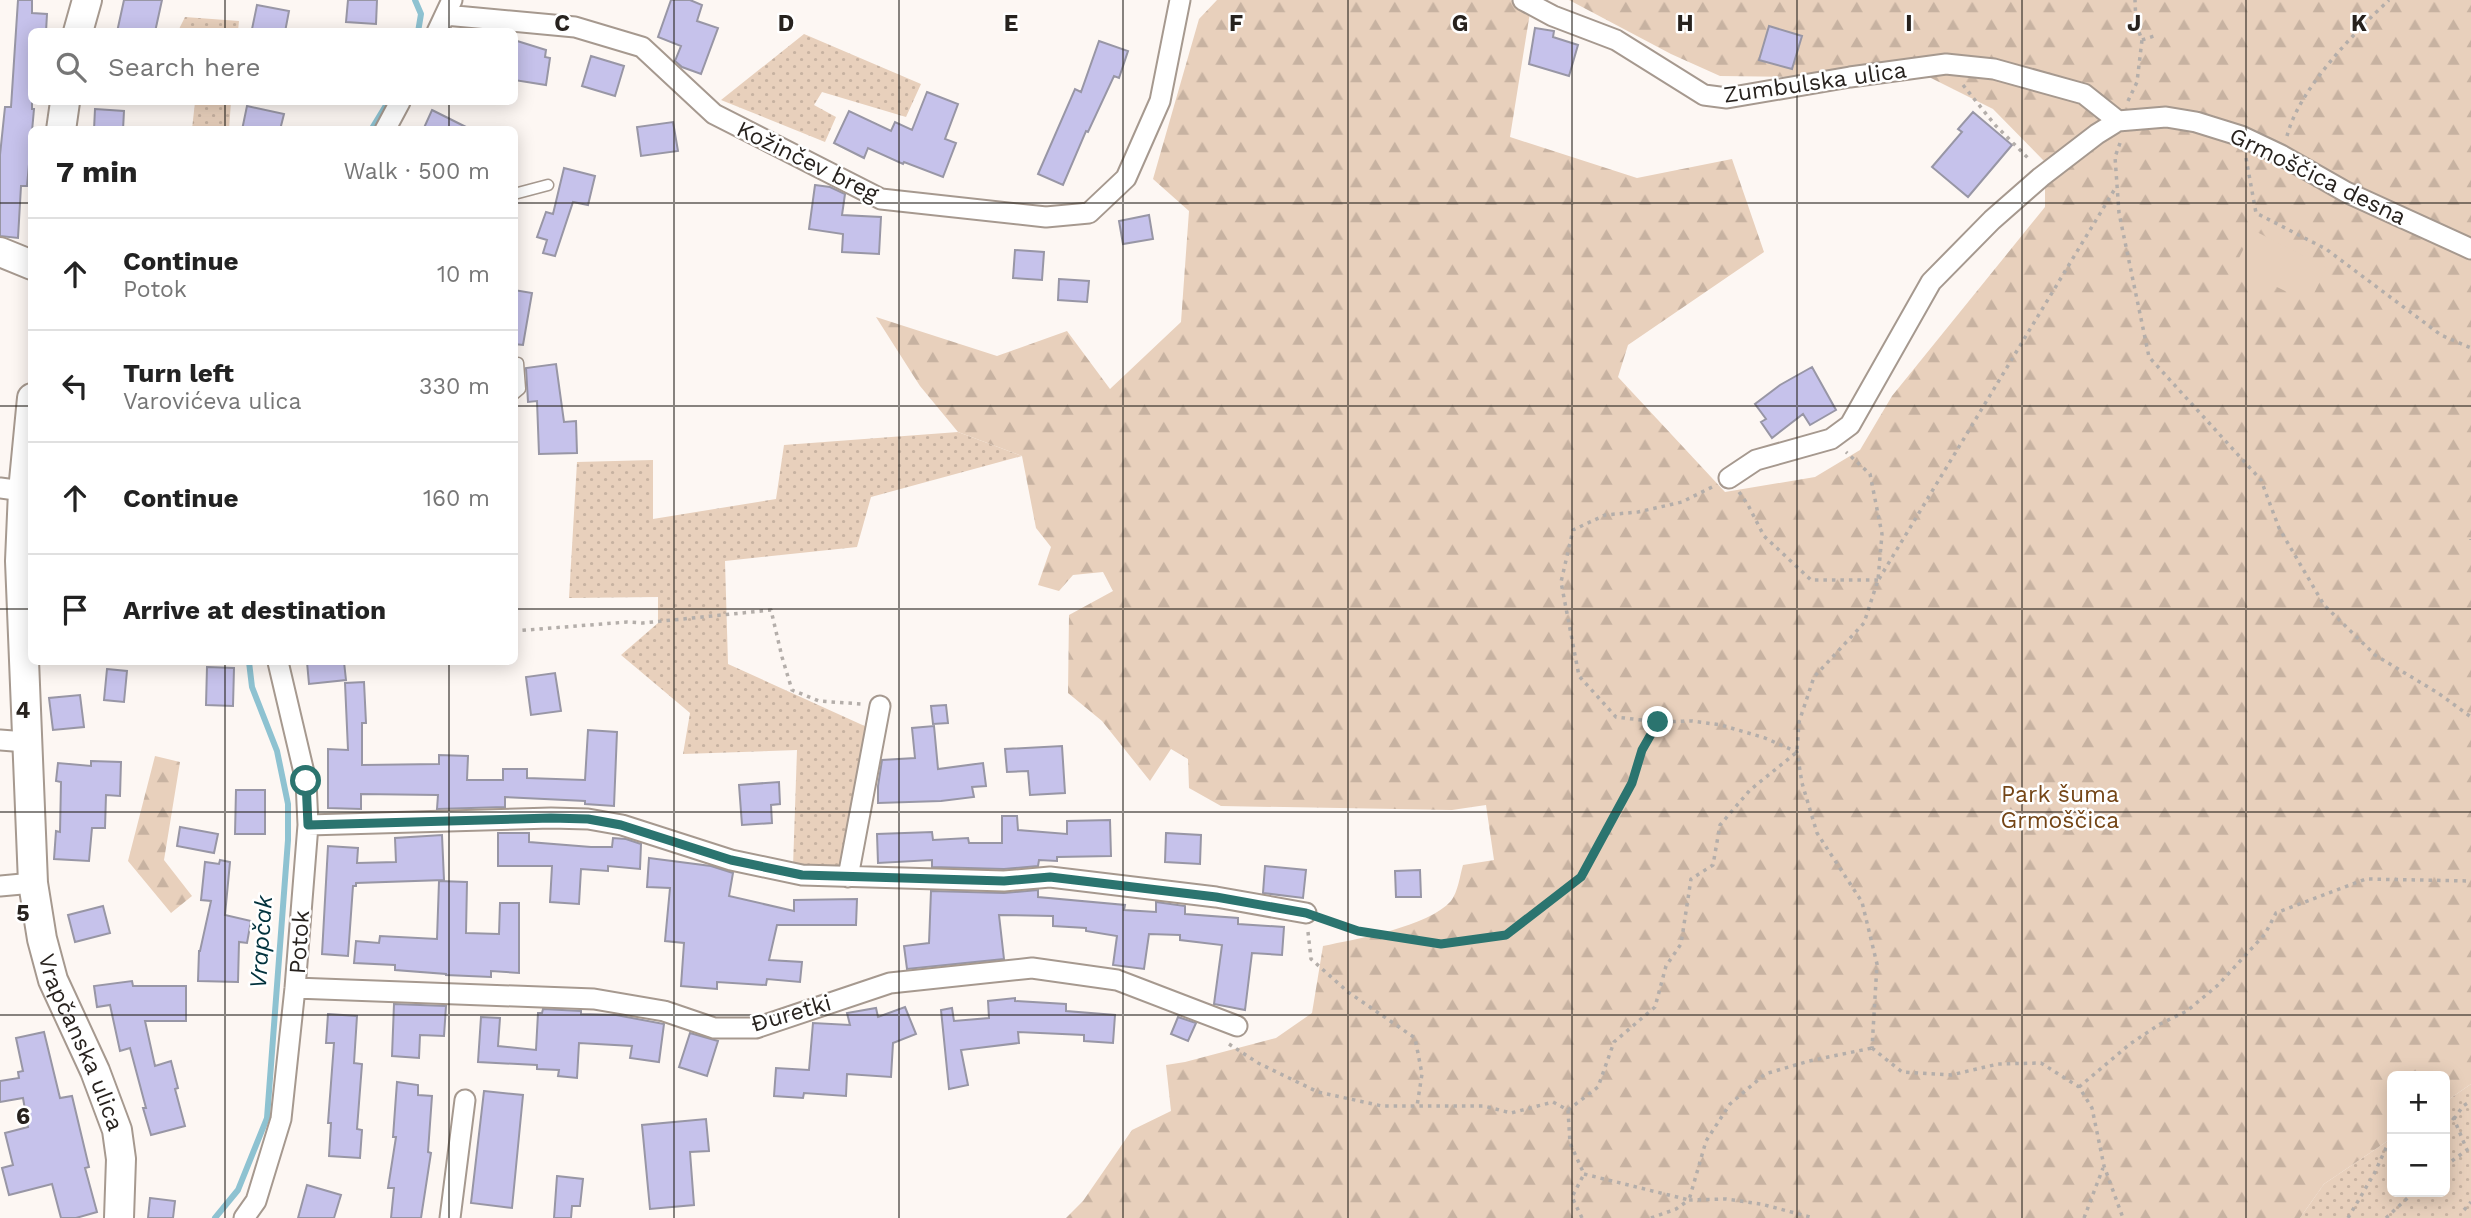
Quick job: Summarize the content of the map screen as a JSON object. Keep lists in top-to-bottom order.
{
  "streets": {
    "main road": ["Vrapčanska ulica"],
    "street": [
      "Zumbulska ulica",
      "Kožinčev breg",
      "Grmoščica desna",
      "Potok",
      "Đuretki"
    ]
  },
  "crossings": [
    ["Zumbulska ulica", "Grmoščica desna"],
    ["Potok", "Đuretki"]
  ],
  "water": ["Vrapčak"],
  "parks": ["Park šuma Grmoščica"],
  "page": {
    "search": "Search here",
    "heading": ["7 min", "Walk · 500 m"],
    "list": [
      ["Continue", "Potok", "10 m"],
      ["Turn left", "Varovićeva ulica", "330 m"],
      ["Continue", "160 m"],
      "Arrive at destination"
    ],
    "map_buttons": ["+", "−"]
  },
  "grid": {
    "columns": [
      "C",
      "D",
      "E",
      "F",
      "G",
      "H",
      "I",
      "J",
      "K"
    ],
    "rows": ["4", "5", "6"]
  }
}
